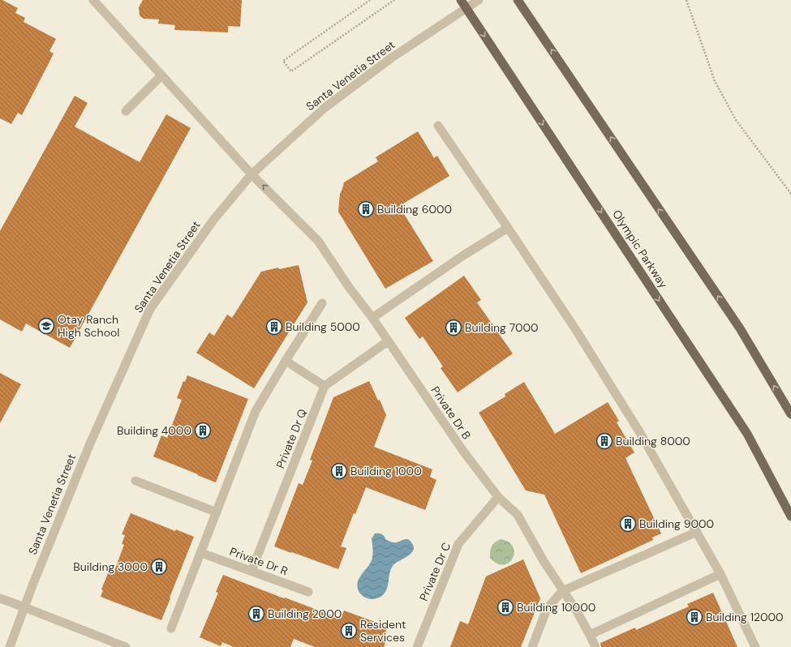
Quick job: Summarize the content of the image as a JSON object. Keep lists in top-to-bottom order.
{
  "streets": {
    "main road": ["Olympic Parkway"],
    "street": [
      "Santa Venetia Street",
      "Private Dr B",
      "Private Dr Q",
      "Private Dr R",
      "Private Dr C"
    ]
  },
  "crossings": [
    ["Santa Venetia Street", "Olympic Parkway"],
    ["Santa Venetia Street", "Private Dr B"],
    ["Private Dr B", "Private Dr C"],
    ["Private Dr Q", "Private Dr R"]
  ],
  "places": {
    "building": [
      "Building 6000",
      "Building 5000",
      "Building 7000",
      "Building 4000",
      "Building 8000",
      "Building 1000",
      "Building 9000",
      "Building 3000",
      "Building 10000",
      "Building 2000",
      "Building 12000",
      "Resident Services"
    ],
    "school or university": ["Otay Ranch High School"]
  }
}
